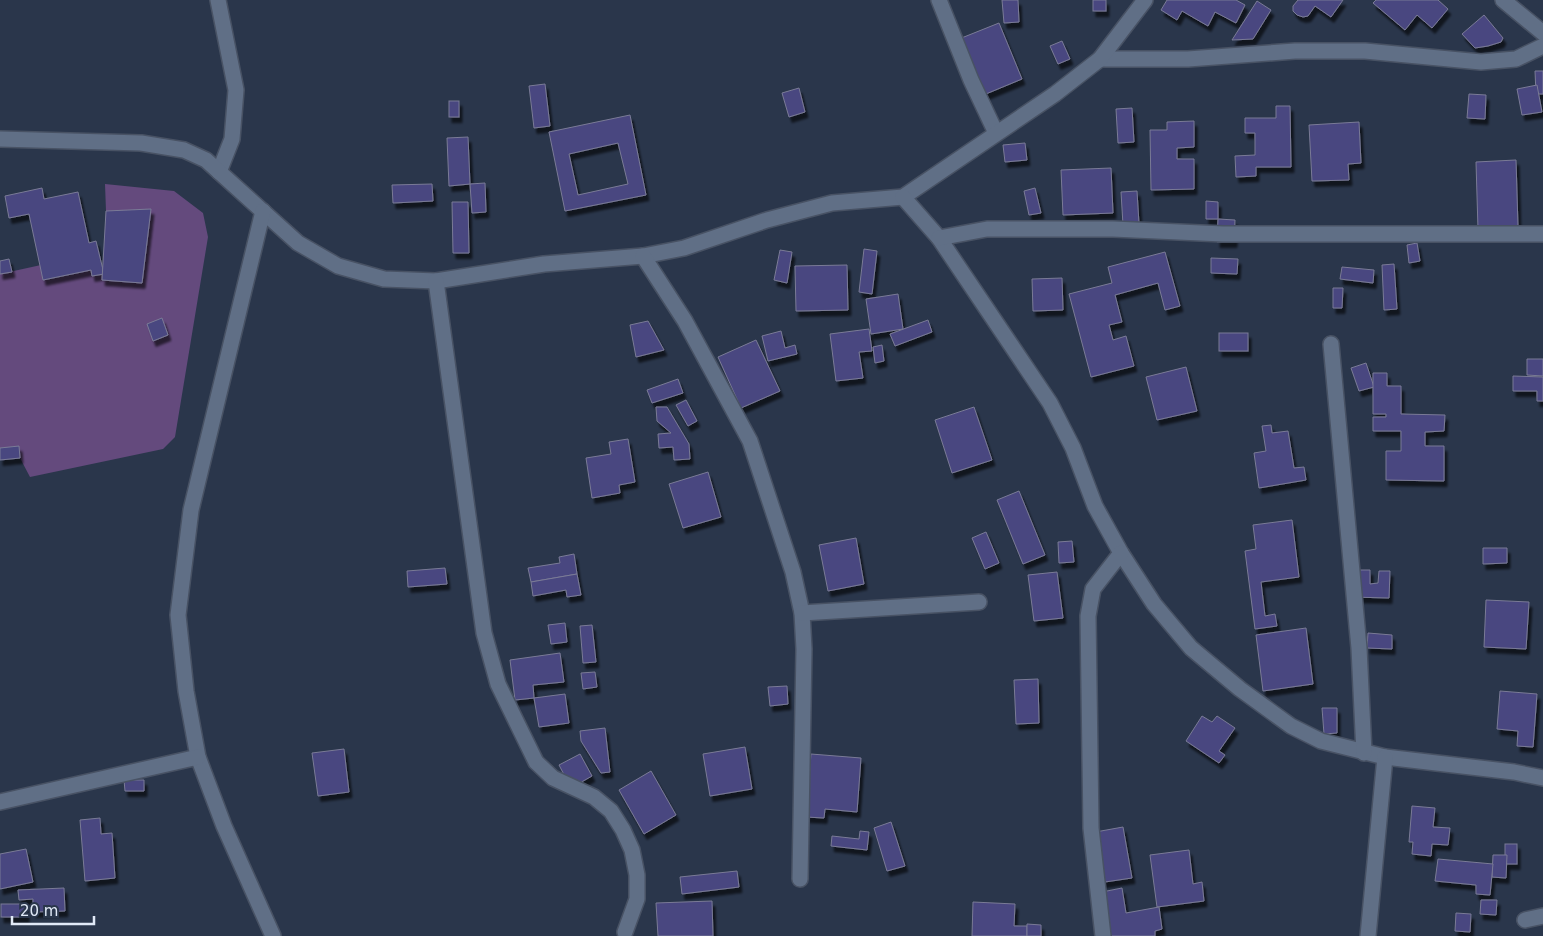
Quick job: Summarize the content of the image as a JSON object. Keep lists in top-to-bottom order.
{
  "scale_bar": "20 m"
}
